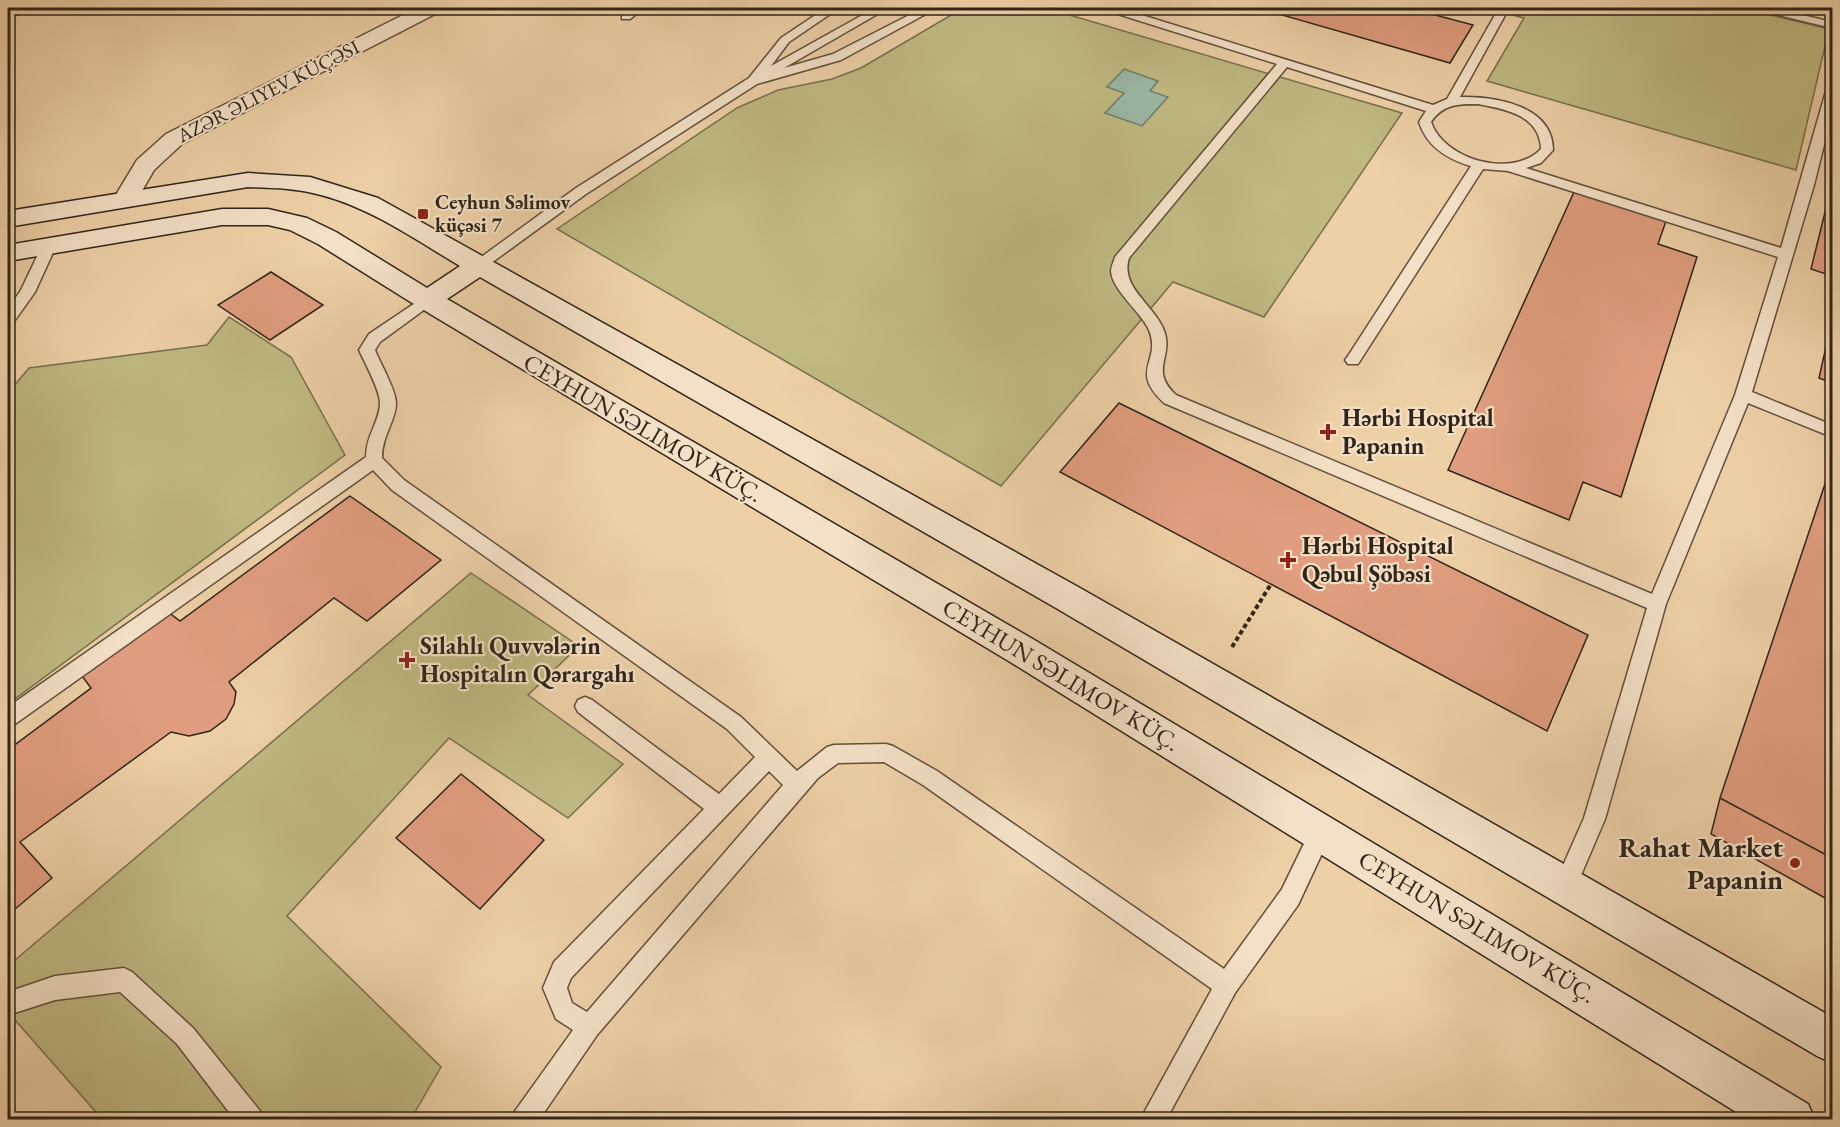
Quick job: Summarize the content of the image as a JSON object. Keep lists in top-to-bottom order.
{
  "streets": {
    "main road": ["AZƏR ƏLIYEV KÜÇƏSI", "CEYHUN SƏLIMOV KÜÇ."]
  },
  "places": {
    "transit": ["Ceyhun Səlimov küçəsi 7"],
    "health": ["Hərbi Hospital Papanin", "Hərbi Hospital Qəbul Şöbəsi", "Silahlı Quvvələrin Hospitalın Qərargahı"],
    "other": ["Rahat Market Papanin"]
  }
}
